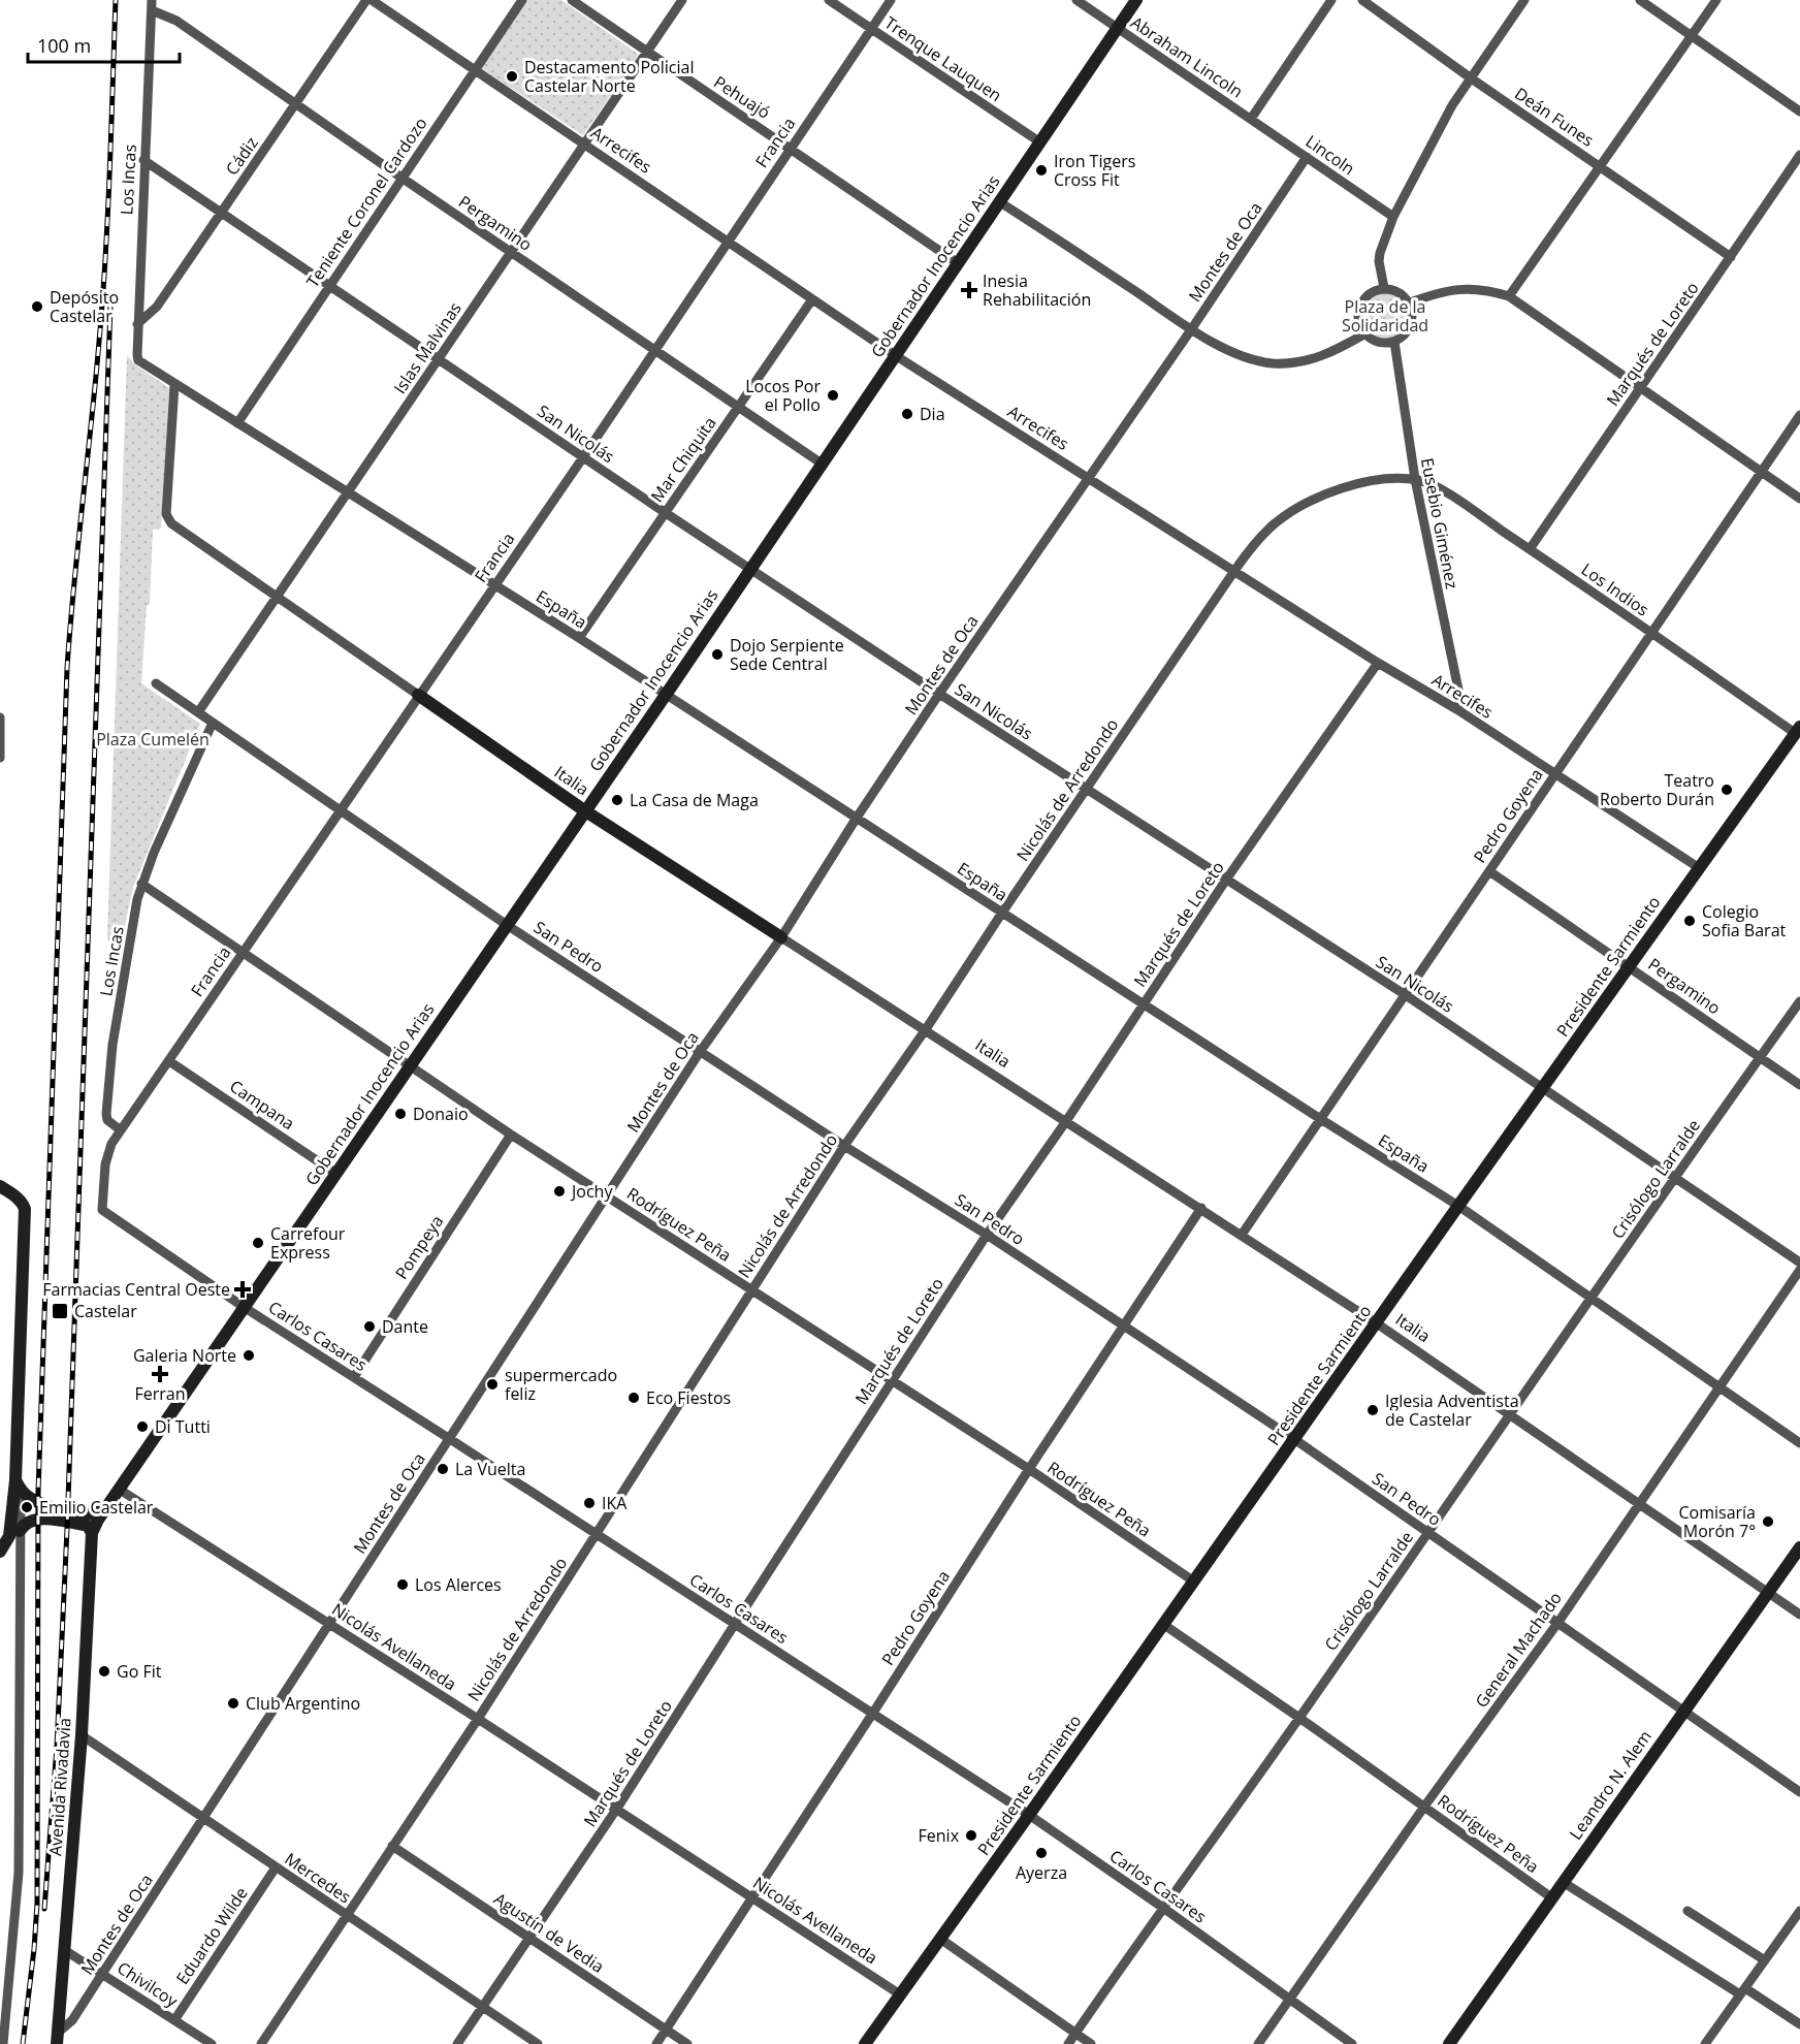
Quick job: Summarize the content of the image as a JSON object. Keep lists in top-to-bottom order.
{
  "streets": {
    "street": [
      "Abraham Lincoln",
      "Trenque Lauquen",
      "Pehuajó",
      "Deán Funes",
      "Francia",
      "Arrecifes",
      "Lincoln",
      "Cádiz",
      "Los Incas",
      "Teniente Coronel Cardozo",
      "Pergamino",
      "Montes de Oca",
      "Gobernador Inocencio Arias",
      "Marqués de Loreto",
      "Islas Malvinas",
      "San Nicolás",
      "Mar Chiquita",
      "Eusebio Giménez",
      "Los Indios",
      "España",
      "Italia",
      "Nicolás de Arredondo",
      "Pedro Goyena",
      "San Pedro",
      "Presidente Sarmiento",
      "Campana",
      "Crisólogo Larralde",
      "Rodríguez Peña",
      "Pompeya",
      "Carlos Casares",
      "Nicolás Avellaneda",
      "General Machado",
      "Leandro N. Alem",
      "Avenida Rivadavia",
      "Mercedes",
      "Agustín de Vedia",
      "Eduardo Wilde",
      "Chivilcoy"
    ]
  },
  "crossings": [
    ["Abraham Lincoln", "Lincoln"],
    ["Abraham Lincoln", "Gobernador Inocencio Arias"],
    ["Trenque Lauquen", "Francia"],
    ["Trenque Lauquen", "Gobernador Inocencio Arias"],
    ["Pehuajó", "Francia"],
    ["Pehuajó", "Gobernador Inocencio Arias"],
    ["Pehuajó", "Islas Malvinas"],
    ["Deán Funes", "Marqués de Loreto"],
    ["Francia", "Arrecifes"],
    ["Francia", "Los Incas"],
    ["Francia", "Pergamino"],
    ["Francia", "San Nicolás"],
    ["Francia", "España"],
    ["Francia", "Italia"],
    ["Francia", "San Pedro"],
    ["Francia", "Campana"],
    ["Francia", "Rodríguez Peña"],
    ["Francia", "Carlos Casares"],
    ["Arrecifes", "Teniente Coronel Cardozo"],
    ["Arrecifes", "Montes de Oca"],
    ["Arrecifes", "Gobernador Inocencio Arias"],
    ["Arrecifes", "Marqués de Loreto"],
    ["Arrecifes", "Islas Malvinas"],
    ["Arrecifes", "Mar Chiquita"],
    ["Arrecifes", "Eusebio Giménez"],
    ["Arrecifes", "Nicolás de Arredondo"],
    ["Arrecifes", "Pedro Goyena"],
    ["Arrecifes", "Presidente Sarmiento"],
    ["Lincoln", "Montes de Oca"],
    ["Cádiz", "Los Incas"],
    ["Cádiz", "Pergamino"],
    ["Cádiz", "San Nicolás"],
    ["Los Incas", "Pergamino"],
    ["Los Incas", "San Nicolás"],
    ["Los Incas", "España"],
    ["Los Incas", "San Pedro"],
    ["Los Incas", "Rodríguez Peña"],
    ["Los Incas", "Carlos Casares"],
    ["Teniente Coronel Cardozo", "Pergamino"],
    ["Teniente Coronel Cardozo", "San Nicolás"],
    ["Teniente Coronel Cardozo", "España"],
    ["Pergamino", "Gobernador Inocencio Arias"],
    ["Pergamino", "Islas Malvinas"],
    ["Pergamino", "Mar Chiquita"],
    ["Pergamino", "Pedro Goyena"],
    ["Pergamino", "Presidente Sarmiento"],
    ["Pergamino", "Crisólogo Larralde"],
    ["Montes de Oca", "San Nicolás"],
    ["Montes de Oca", "España"],
    ["Montes de Oca", "Italia"],
    ["Montes de Oca", "San Pedro"],
    ["Montes de Oca", "Rodríguez Peña"],
    ["Montes de Oca", "Carlos Casares"],
    ["Montes de Oca", "Nicolás Avellaneda"],
    ["Montes de Oca", "Avenida Rivadavia"],
    ["Montes de Oca", "Mercedes"],
    ["Montes de Oca", "Chivilcoy"],
    ["Gobernador Inocencio Arias", "San Nicolás"],
    ["Gobernador Inocencio Arias", "España"],
    ["Gobernador Inocencio Arias", "Italia"],
    ["Gobernador Inocencio Arias", "San Pedro"],
    ["Gobernador Inocencio Arias", "Campana"],
    ["Gobernador Inocencio Arias", "Rodríguez Peña"],
    ["Gobernador Inocencio Arias", "Carlos Casares"],
    ["Gobernador Inocencio Arias", "Nicolás Avellaneda"],
    ["Gobernador Inocencio Arias", "Avenida Rivadavia"],
    ["Marqués de Loreto", "San Nicolás"],
    ["Marqués de Loreto", "Los Indios"],
    ["Marqués de Loreto", "España"],
    ["Marqués de Loreto", "Italia"],
    ["Marqués de Loreto", "San Pedro"],
    ["Marqués de Loreto", "Rodríguez Peña"],
    ["Marqués de Loreto", "Carlos Casares"],
    ["Marqués de Loreto", "Nicolás Avellaneda"],
    ["Marqués de Loreto", "Mercedes"],
    ["Marqués de Loreto", "Agustín de Vedia"],
    ["Islas Malvinas", "San Nicolás"],
    ["Islas Malvinas", "España"],
    ["Islas Malvinas", "Italia"],
    ["Islas Malvinas", "San Pedro"],
    ["San Nicolás", "Mar Chiquita"],
    ["San Nicolás", "Nicolás de Arredondo"],
    ["San Nicolás", "Pedro Goyena"],
    ["San Nicolás", "Presidente Sarmiento"],
    ["San Nicolás", "Crisólogo Larralde"],
    ["Mar Chiquita", "España"],
    ["Eusebio Giménez", "Los Indios"],
    ["Eusebio Giménez", "Nicolás de Arredondo"],
    ["Los Indios", "Nicolás de Arredondo"],
    ["Los Indios", "Pedro Goyena"],
    ["Los Indios", "Presidente Sarmiento"],
    ["España", "Italia"],
    ["España", "Nicolás de Arredondo"],
    ["España", "Pedro Goyena"],
    ["España", "Presidente Sarmiento"],
    ["España", "Crisólogo Larralde"],
    ["España", "General Machado"],
    ["Italia", "Nicolás de Arredondo"],
    ["Italia", "Pedro Goyena"],
    ["Italia", "Presidente Sarmiento"],
    ["Italia", "Crisólogo Larralde"],
    ["Italia", "General Machado"],
    ["Italia", "Leandro N. Alem"],
    ["Nicolás de Arredondo", "San Pedro"],
    ["Nicolás de Arredondo", "Rodríguez Peña"],
    ["Nicolás de Arredondo", "Carlos Casares"],
    ["Nicolás de Arredondo", "Nicolás Avellaneda"],
    ["Nicolás de Arredondo", "Mercedes"],
    ["Nicolás de Arredondo", "Agustín de Vedia"],
    ["Pedro Goyena", "San Pedro"],
    ["Pedro Goyena", "Rodríguez Peña"],
    ["Pedro Goyena", "Carlos Casares"],
    ["Pedro Goyena", "Nicolás Avellaneda"],
    ["Pedro Goyena", "Agustín de Vedia"],
    ["San Pedro", "Presidente Sarmiento"],
    ["San Pedro", "Crisólogo Larralde"],
    ["San Pedro", "General Machado"],
    ["San Pedro", "Leandro N. Alem"],
    ["Presidente Sarmiento", "Rodríguez Peña"],
    ["Presidente Sarmiento", "Carlos Casares"],
    ["Presidente Sarmiento", "Nicolás Avellaneda"],
    ["Crisólogo Larralde", "Rodríguez Peña"],
    ["Crisólogo Larralde", "Carlos Casares"],
    ["Rodríguez Peña", "Pompeya"],
    ["Rodríguez Peña", "General Machado"],
    ["Rodríguez Peña", "Leandro N. Alem"],
    ["Pompeya", "Carlos Casares"],
    ["Carlos Casares", "General Machado"],
    ["Avenida Rivadavia", "Mercedes"],
    ["Avenida Rivadavia", "Chivilcoy"],
    ["Mercedes", "Eduardo Wilde"],
    ["Eduardo Wilde", "Chivilcoy"]
  ],
  "parks": ["Plaza de la Solidaridad", "Plaza Cumelén"],
  "places": {
    "other": [
      "Destacamento Policial Castelar Norte",
      "Iron Tigers Cross Fit",
      "Depósito Castelar",
      "Locos Por el Pollo",
      "Dia",
      "Dojo Serpiente Sede Central",
      "Teatro Roberto Durán",
      "La Casa de Maga",
      "Colegio Sofia Barat",
      "Donaio",
      "Jochy",
      "Carrefour Express",
      "Dante",
      "Galeria Norte",
      "supermercado feliz",
      "Eco Fiestos",
      "Iglesia Adventista de Castelar",
      "Di Tutti",
      "La Vuelta",
      "IKA",
      "Emilio Castelar",
      "Comisaría Morón 7°",
      "Los Alerces",
      "Go Fit",
      "Club Argentino",
      "Fenix",
      "Ayerza"
    ],
    "health": ["Inesia Rehabilitación", "Farmacias Central Oeste", "Ferran"],
    "transit": ["Castelar"]
  },
  "scale_bar": "100 m"
}
